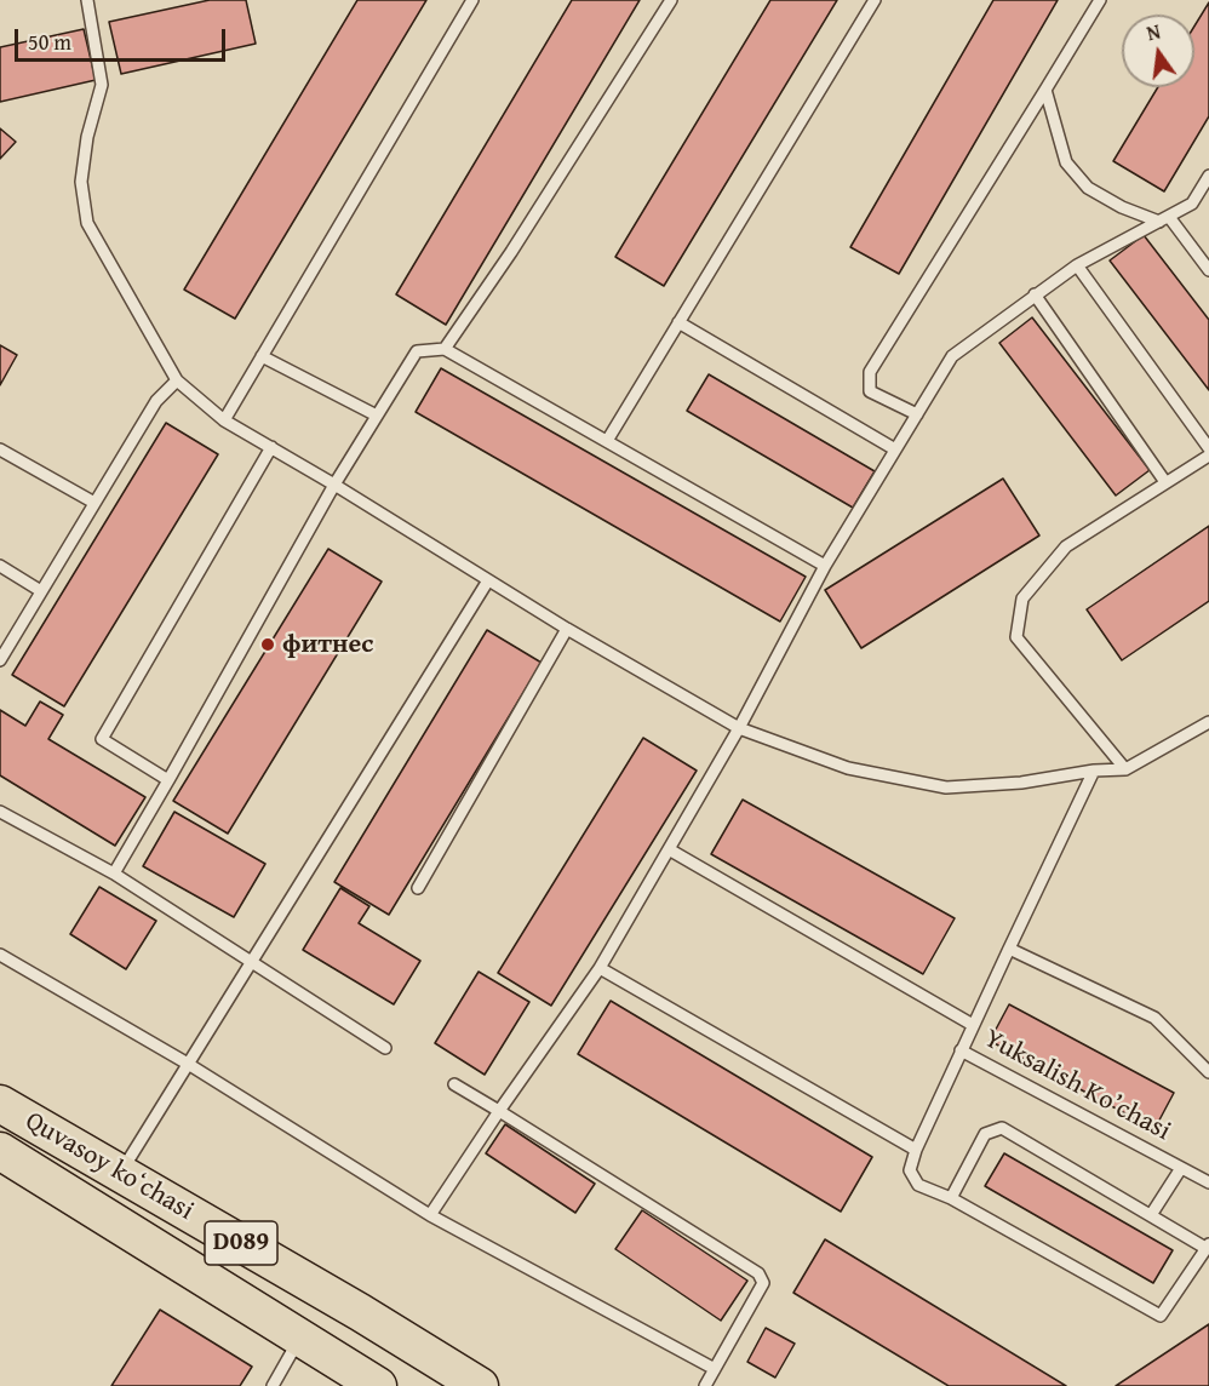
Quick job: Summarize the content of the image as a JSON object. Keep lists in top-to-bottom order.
{
  "streets": {
    "main road": ["Quvasoy koʻchasi", "D089"],
    "lane": ["Yuksalish Ko’chasi"]
  },
  "places": ["фитнес"],
  "scale_bar": "50 m",
  "north": "top"
}
